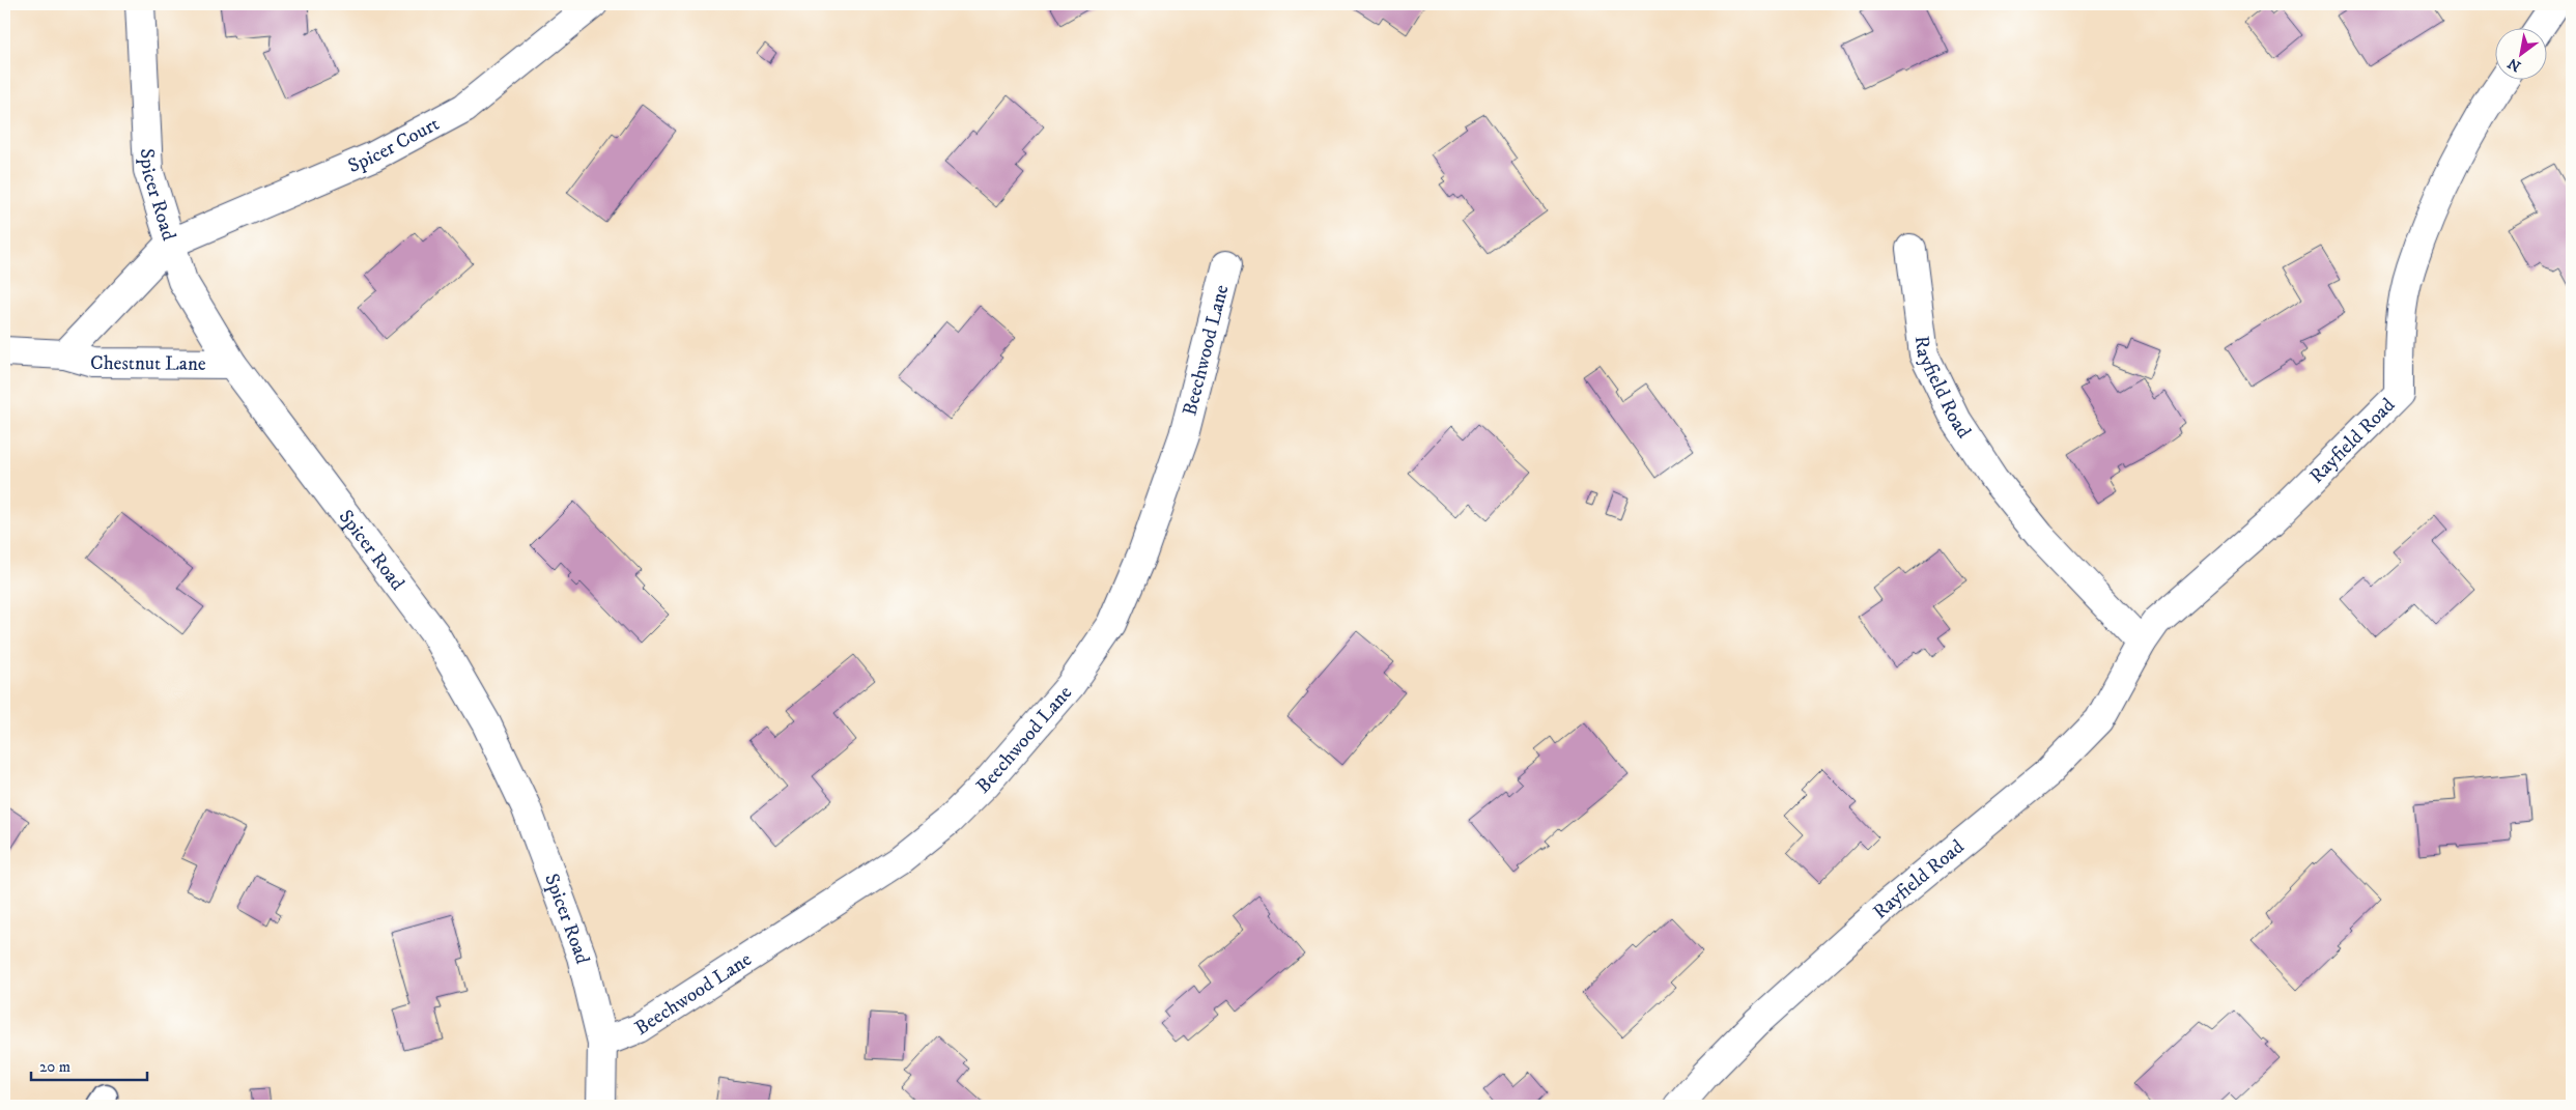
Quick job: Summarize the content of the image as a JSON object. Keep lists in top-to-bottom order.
{
  "streets": {
    "street": [
      "Spicer Court",
      "Spicer Road",
      "Beechwood Lane",
      "Chestnut Lane",
      "Rayfield Road"
    ]
  },
  "crossings": [
    ["Spicer Court", "Spicer Road"],
    ["Spicer Court", "Chestnut Lane"],
    ["Spicer Road", "Beechwood Lane"],
    ["Spicer Road", "Chestnut Lane"]
  ],
  "scale_bar": "20 m",
  "north": "bottom left"
}
